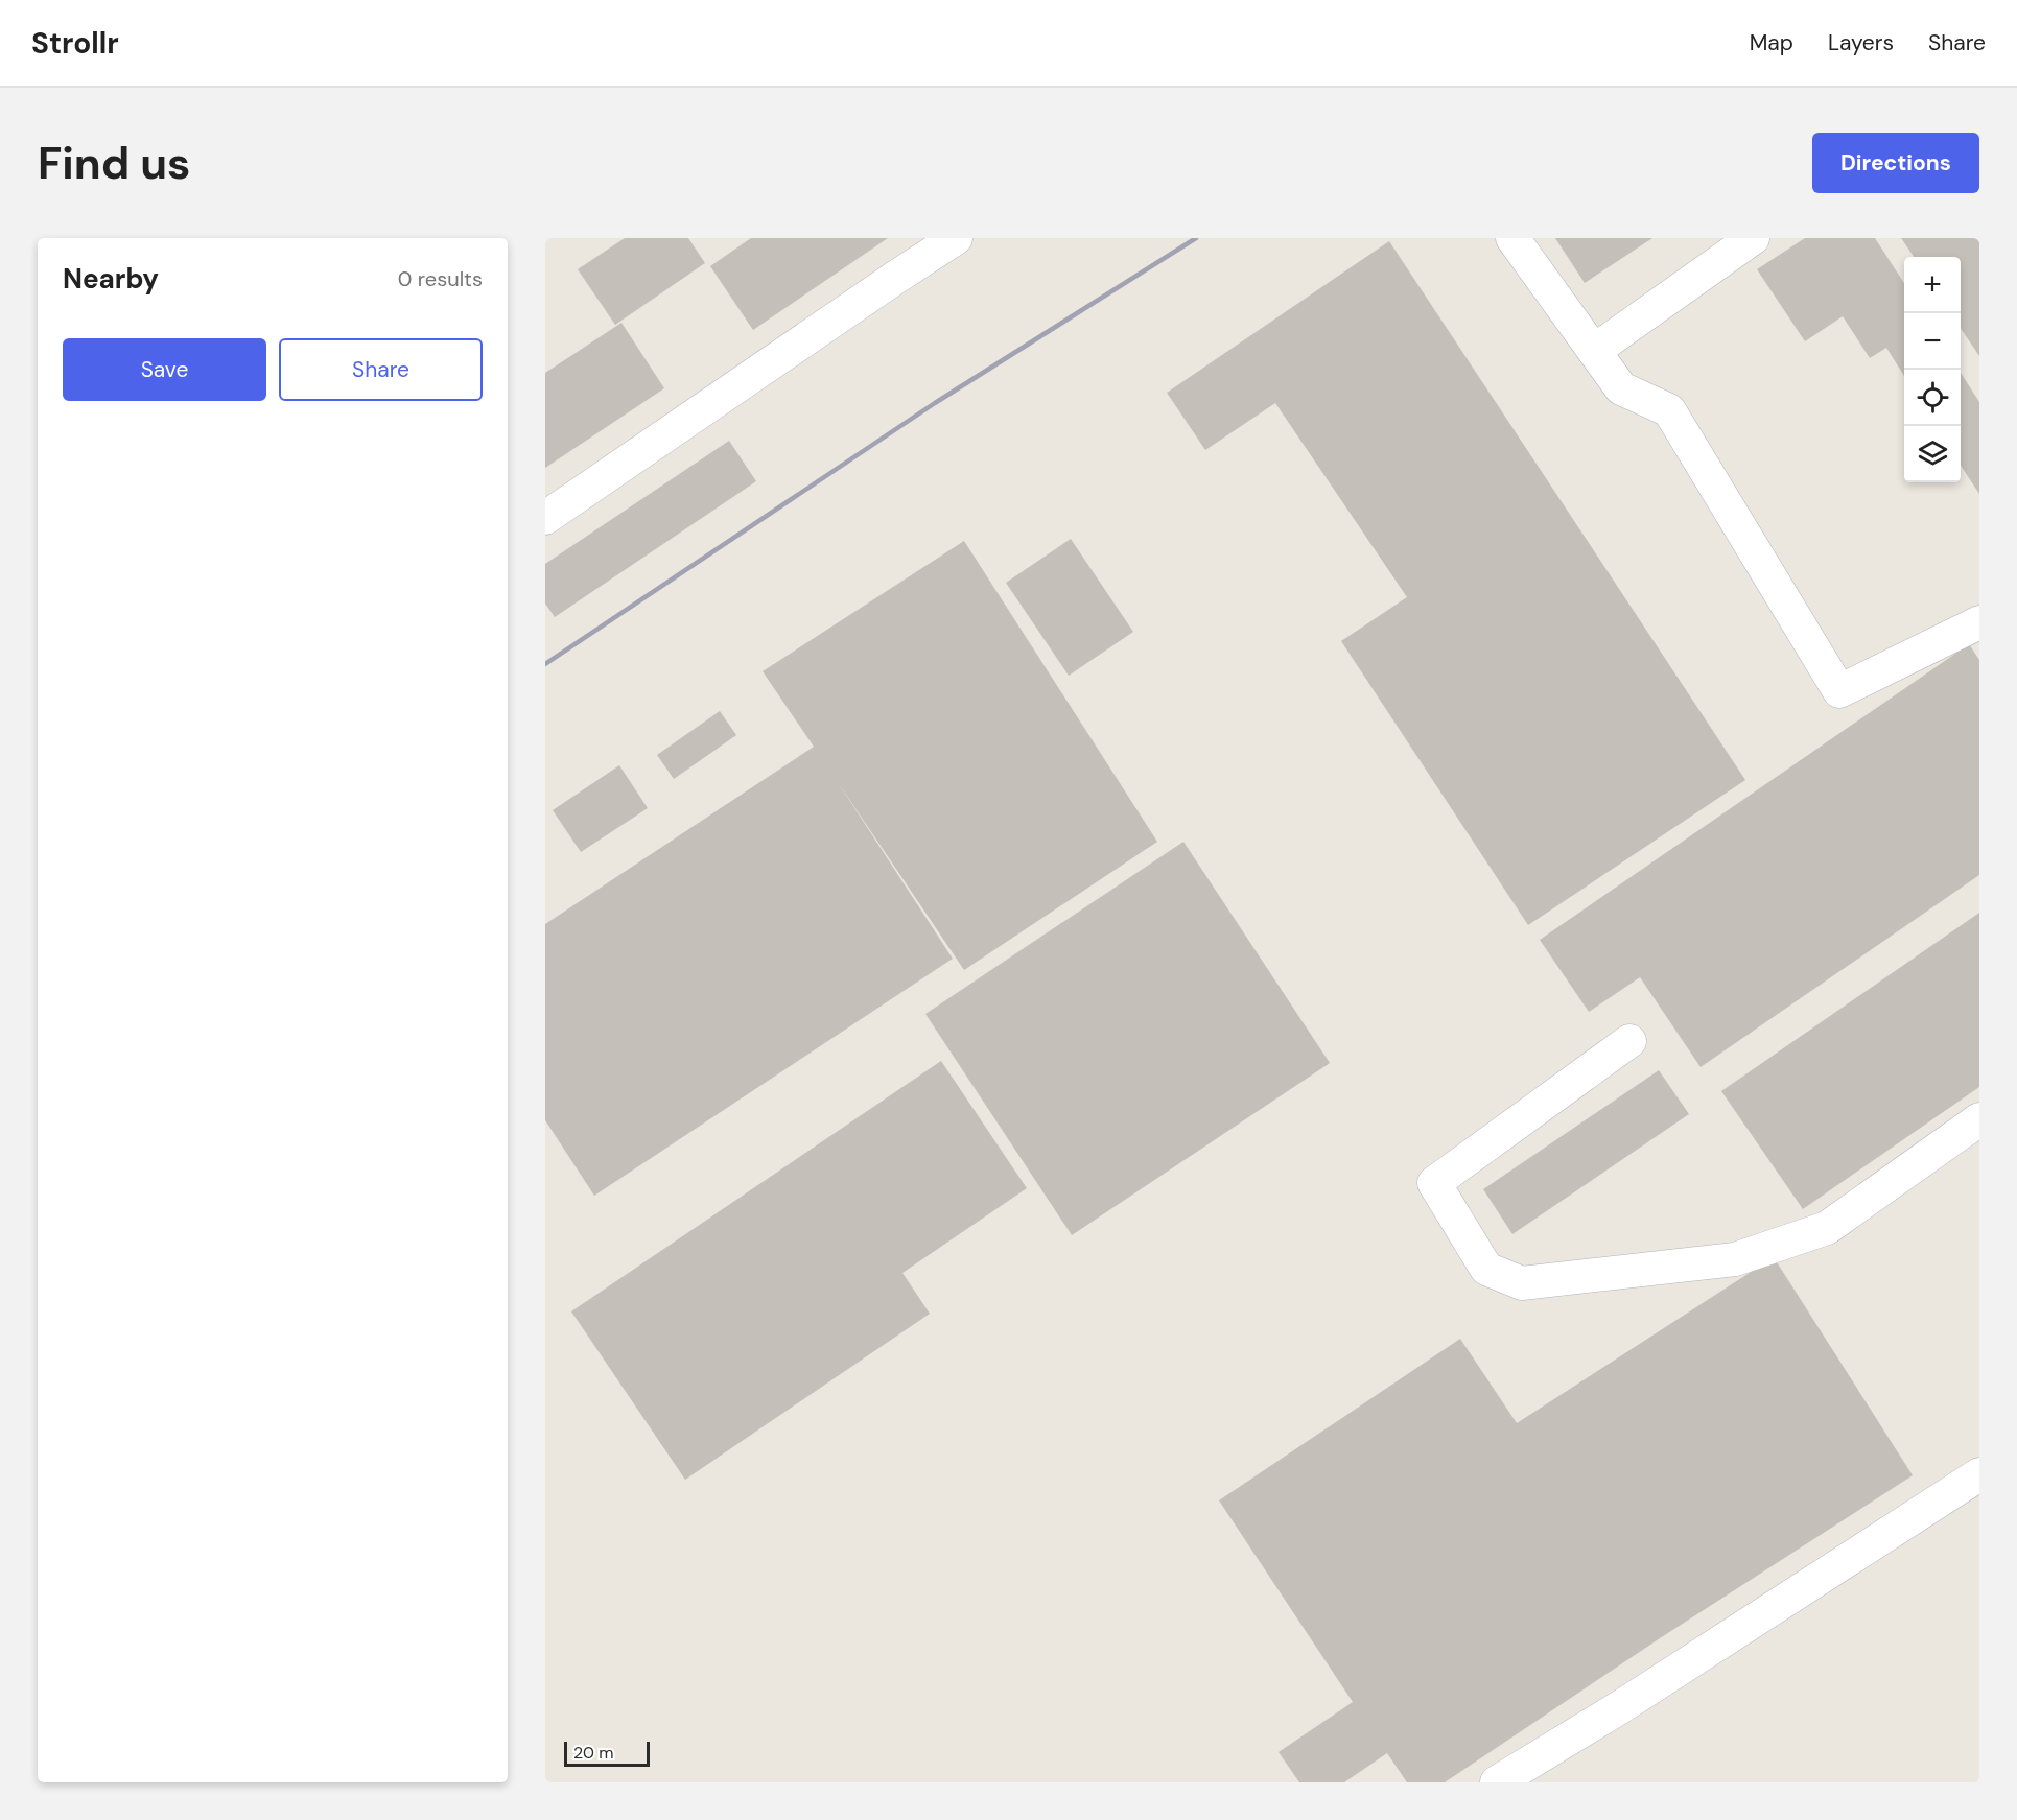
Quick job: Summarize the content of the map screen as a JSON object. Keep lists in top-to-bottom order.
{
  "scale_bar": "20 m",
  "page": {
    "header": "Strollr",
    "nav": ["Map", "Layers", "Share"],
    "buttons": [
      "Directions",
      ["Save", "Share"]
    ],
    "title": "Find us",
    "heading": ["Nearby", "0 results"],
    "map_buttons": ["+", "−"],
    "scale": "20 m"
  }
}
